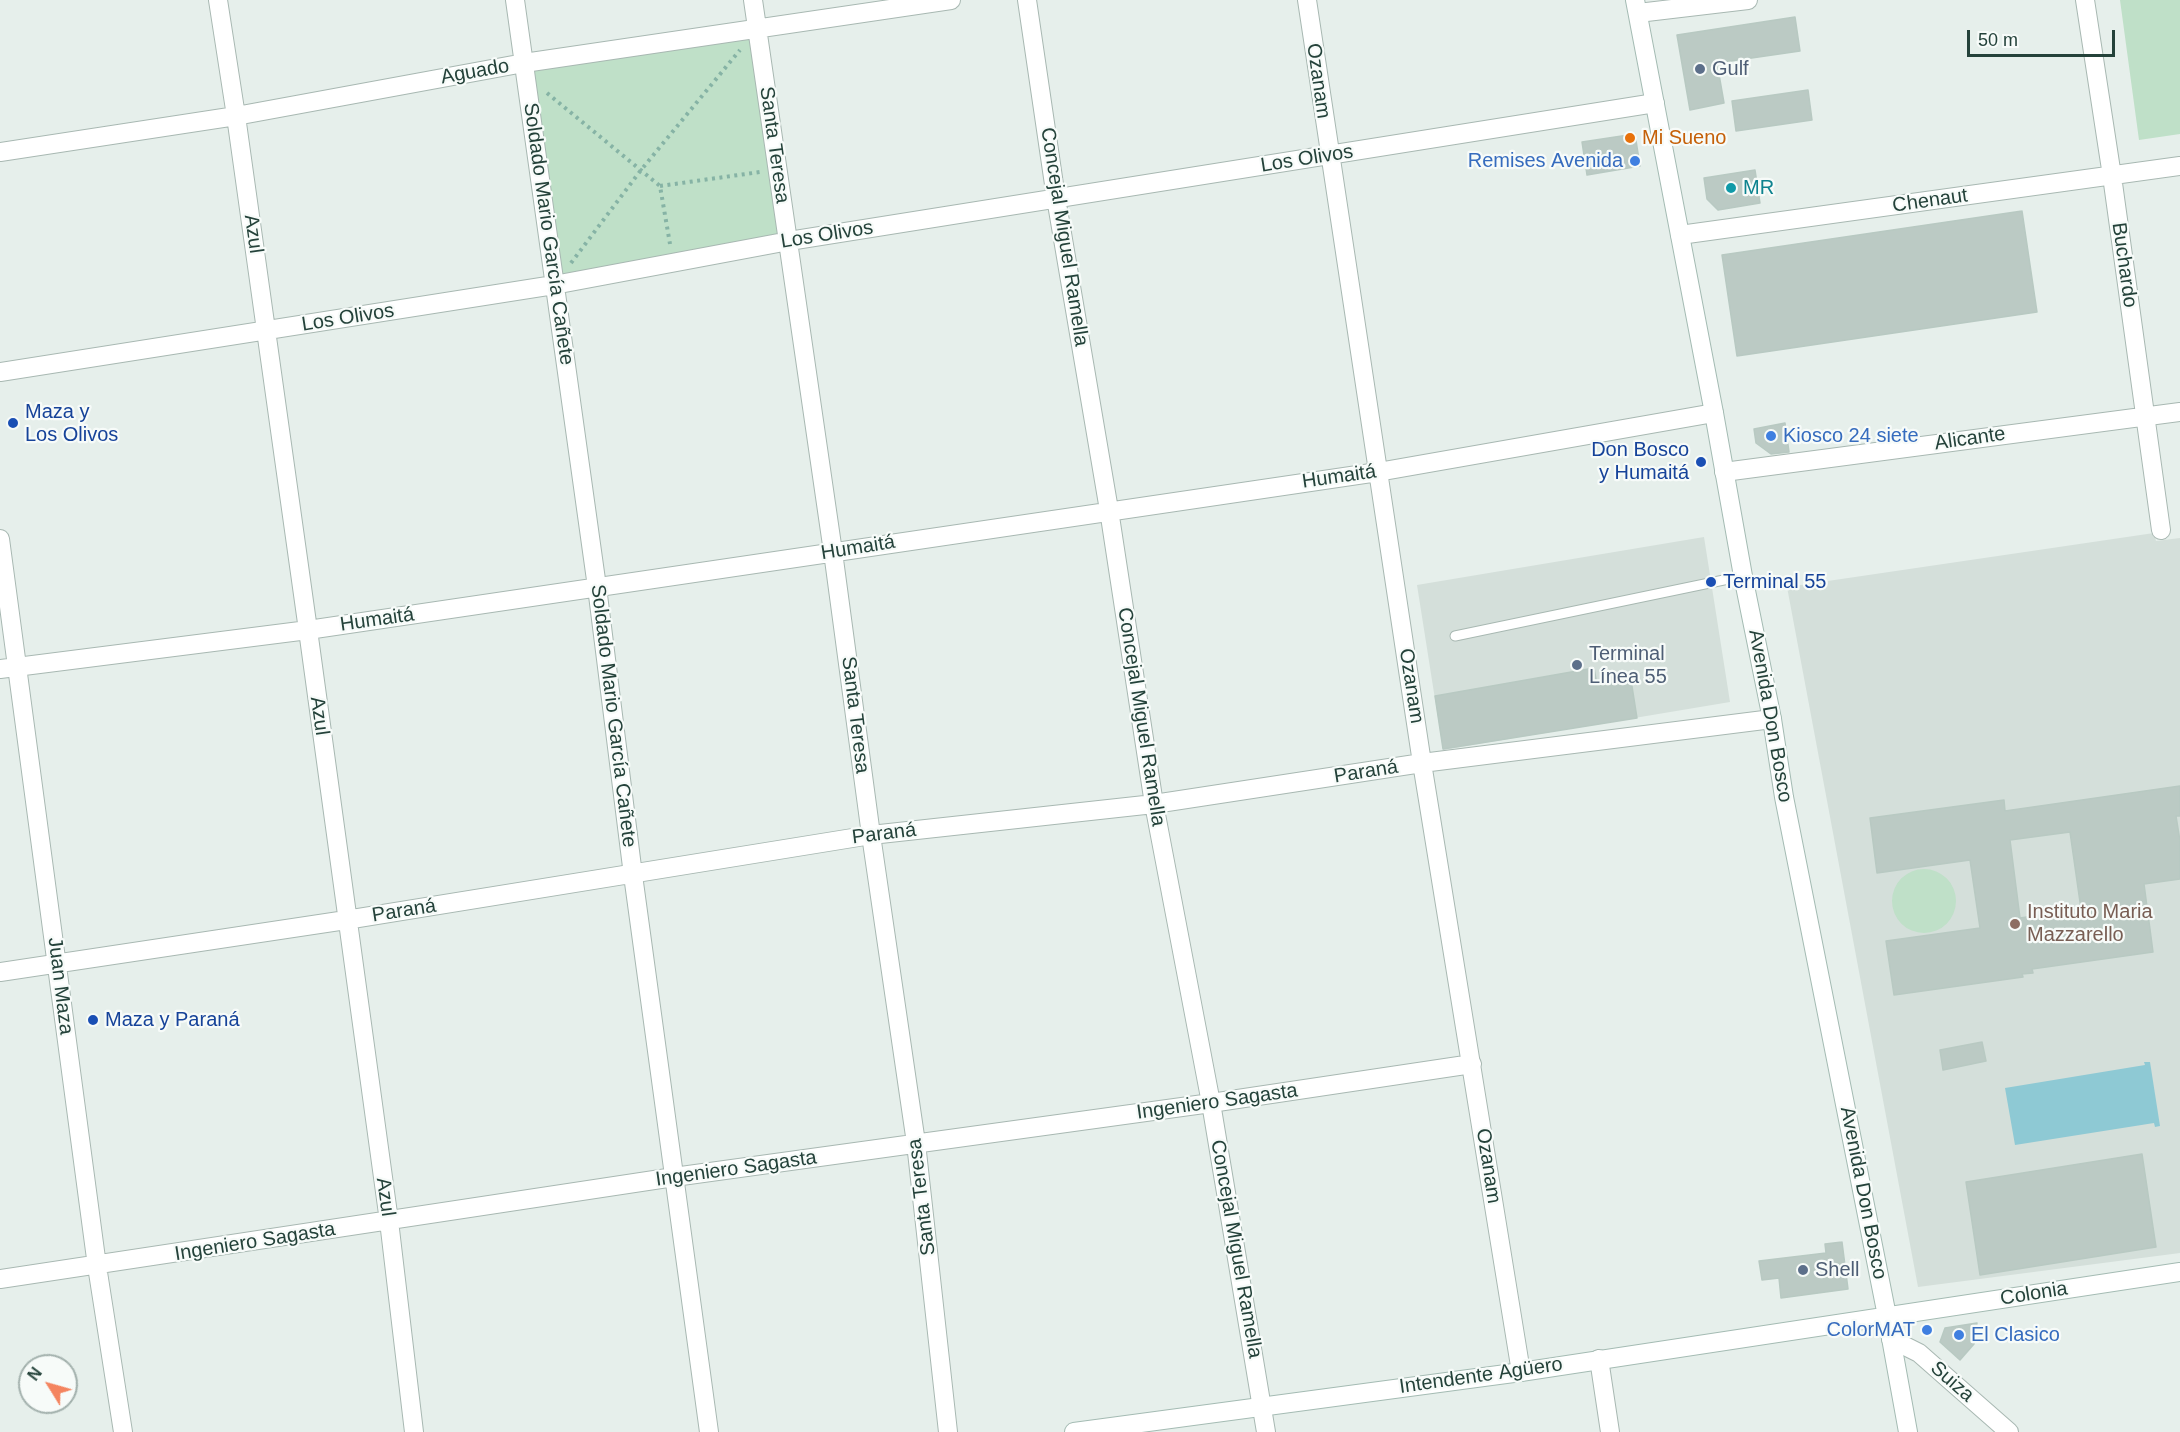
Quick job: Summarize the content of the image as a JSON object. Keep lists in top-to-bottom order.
{
  "streets": {
    "street": [
      "Aguado",
      "Ozanam",
      "Santa Teresa",
      "Los Olivos",
      "Chenaut",
      "Azul",
      "Soldado Mario García Cañete",
      "Concejal Miguel Ramella",
      "Buchardo",
      "Alicante",
      "Humaitá",
      "Avenida Don Bosco",
      "Paraná",
      "Juan Maza",
      "Ingeniero Sagasta",
      "Colonia",
      "Intendente Agüero",
      "Suiza"
    ]
  },
  "crossings": [
    ["Aguado", "Santa Teresa"],
    ["Aguado", "Azul"],
    ["Aguado", "Soldado Mario García Cañete"],
    ["Ozanam", "Los Olivos"],
    ["Ozanam", "Humaitá"],
    ["Ozanam", "Paraná"],
    ["Ozanam", "Ingeniero Sagasta"],
    ["Ozanam", "Intendente Agüero"],
    ["Santa Teresa", "Los Olivos"],
    ["Santa Teresa", "Humaitá"],
    ["Santa Teresa", "Paraná"],
    ["Santa Teresa", "Ingeniero Sagasta"],
    ["Los Olivos", "Azul"],
    ["Los Olivos", "Soldado Mario García Cañete"],
    ["Los Olivos", "Concejal Miguel Ramella"],
    ["Los Olivos", "Avenida Don Bosco"],
    ["Chenaut", "Buchardo"],
    ["Chenaut", "Avenida Don Bosco"],
    ["Azul", "Humaitá"],
    ["Azul", "Paraná"],
    ["Azul", "Ingeniero Sagasta"],
    ["Soldado Mario García Cañete", "Humaitá"],
    ["Soldado Mario García Cañete", "Paraná"],
    ["Soldado Mario García Cañete", "Ingeniero Sagasta"],
    ["Concejal Miguel Ramella", "Humaitá"],
    ["Concejal Miguel Ramella", "Paraná"],
    ["Concejal Miguel Ramella", "Ingeniero Sagasta"],
    ["Concejal Miguel Ramella", "Intendente Agüero"],
    ["Buchardo", "Alicante"],
    ["Alicante", "Avenida Don Bosco"],
    ["Humaitá", "Avenida Don Bosco"],
    ["Humaitá", "Juan Maza"],
    ["Avenida Don Bosco", "Paraná"],
    ["Avenida Don Bosco", "Colonia"],
    ["Avenida Don Bosco", "Intendente Agüero"],
    ["Avenida Don Bosco", "Suiza"],
    ["Paraná", "Juan Maza"],
    ["Juan Maza", "Ingeniero Sagasta"],
    ["Colonia", "Intendente Agüero"]
  ],
  "places": [
    "Gulf",
    "Mi Sueno",
    "Remises Avenida",
    "MR",
    "Maza y Los Olivos",
    "Kiosco 24 siete",
    "Don Bosco y Humaitá",
    "Terminal 55",
    "Terminal Línea 55",
    "Instituto Maria Mazzarello",
    "Maza y Paraná",
    "Shell",
    "ColorMAT",
    "El Clasico"
  ],
  "scale_bar": "50 m",
  "north": "top left"
}
